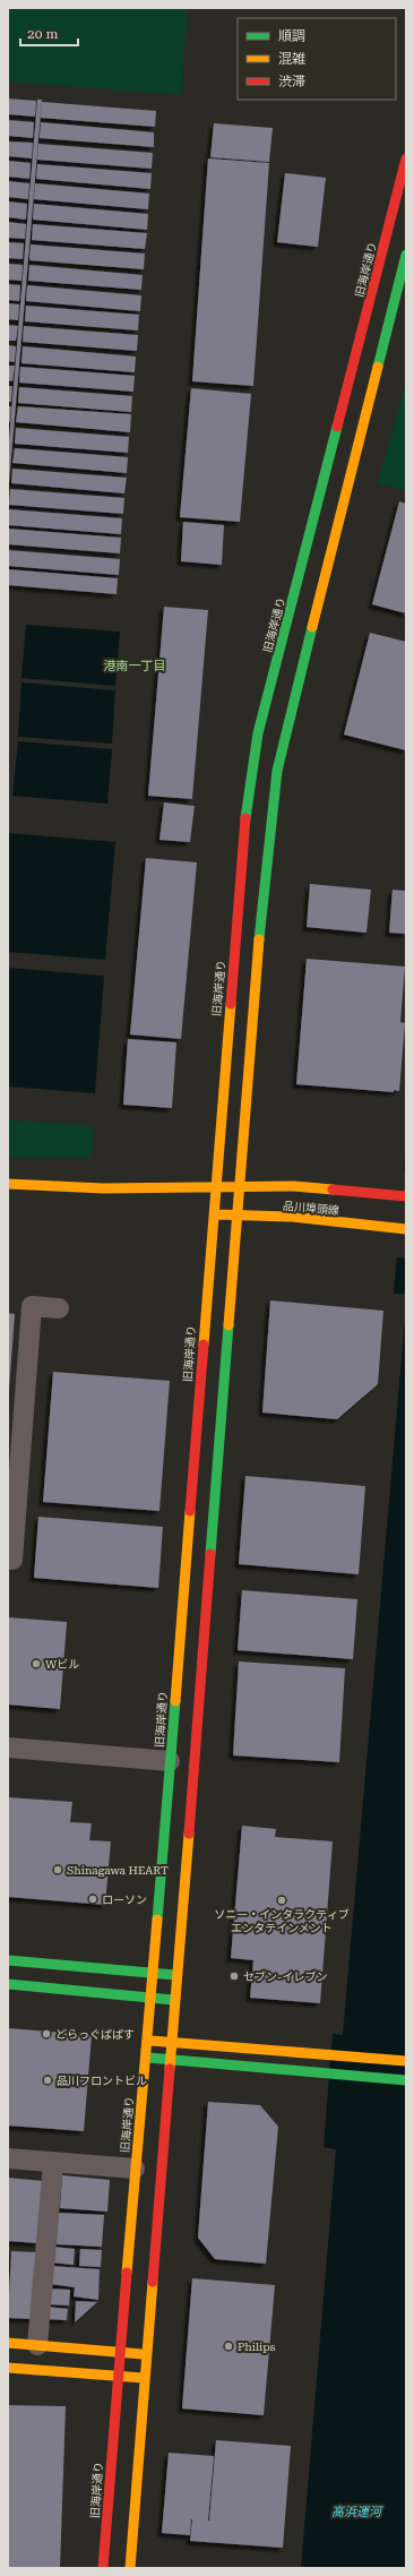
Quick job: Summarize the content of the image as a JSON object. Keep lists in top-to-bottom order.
{
  "streets": {
    "main road": ["旧海岸通り", "品川埠頭線"]
  },
  "crossings": [
    ["旧海岸通り", "品川埠頭線"]
  ],
  "districts": ["港南一丁目"],
  "water": ["高浜運河"],
  "places": [
    "Wビル",
    "Shinagawa HEART",
    "ローソン",
    "ソニー・インタラクティブ エンタテインメント",
    "セブン-イレブン",
    "どらっぐぱぱす",
    "品川フロントビル",
    "Philips"
  ],
  "legend": ["順調", "混雑", "渋滞"],
  "scale_bar": "20 m"
}
